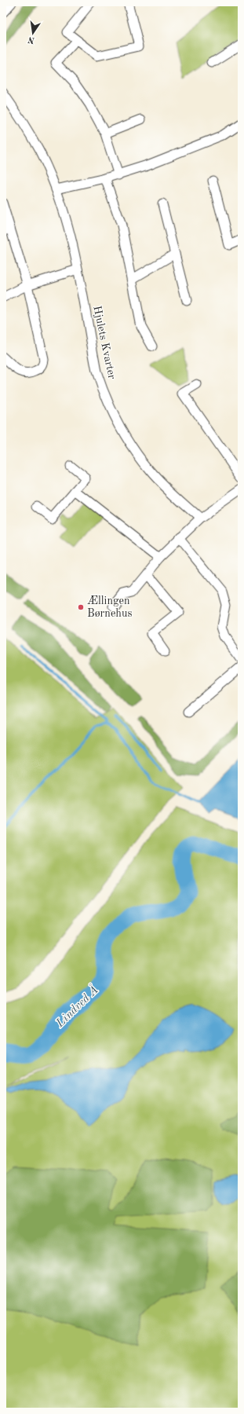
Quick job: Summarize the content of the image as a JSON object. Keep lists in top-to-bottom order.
{
  "streets": {
    "street": ["Hjulets Kvarter"]
  },
  "water": ["Lindved Å"],
  "places": ["Ællingen Børnehus"],
  "north": "bottom"
}
